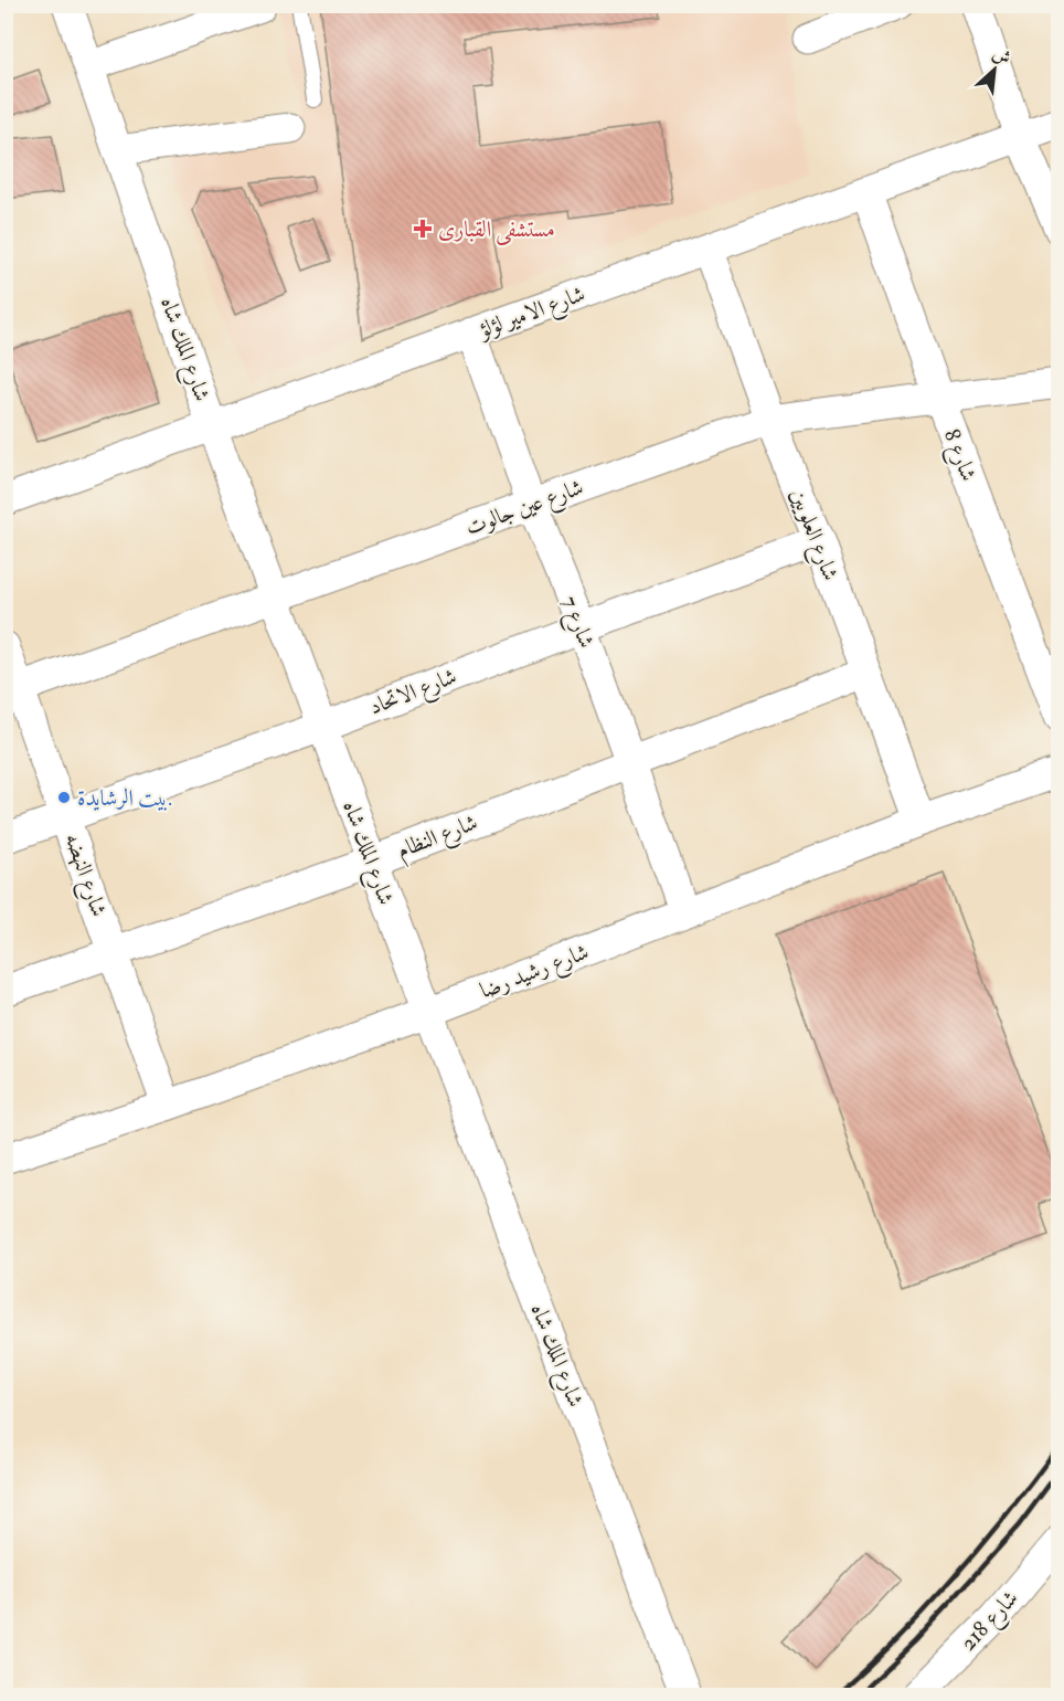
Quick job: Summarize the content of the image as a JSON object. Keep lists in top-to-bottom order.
{
  "streets": {
    "street": [
      "شارع الامير لؤلؤ",
      "شارع الملك شاه",
      "شارع 8",
      "شارع عين جالوت",
      "شارع العلويين",
      "شارع 7",
      "شارع الاتحاد",
      "شارع النظام",
      "شارع النهضه",
      "شارع رشيد رضا",
      "شارع 218"
    ]
  },
  "crossings": [
    ["شارع الامير لؤلؤ", "شارع الملك شاه"],
    ["شارع الامير لؤلؤ", "شارع 8"],
    ["شارع الامير لؤلؤ", "شارع العلويين"],
    ["شارع الامير لؤلؤ", "شارع 7"],
    ["شارع الملك شاه", "شارع عين جالوت"],
    ["شارع الملك شاه", "شارع الاتحاد"],
    ["شارع الملك شاه", "شارع النظام"],
    ["شارع الملك شاه", "شارع رشيد رضا"],
    ["شارع 8", "شارع عين جالوت"],
    ["شارع عين جالوت", "شارع العلويين"],
    ["شارع عين جالوت", "شارع 7"],
    ["شارع عين جالوت", "شارع النهضه"],
    ["شارع العلويين", "شارع الاتحاد"],
    ["شارع العلويين", "شارع النظام"],
    ["شارع العلويين", "شارع رشيد رضا"],
    ["شارع 7", "شارع الاتحاد"],
    ["شارع 7", "شارع النظام"],
    ["شارع 7", "شارع رشيد رضا"],
    ["شارع الاتحاد", "شارع النهضه"],
    ["شارع النظام", "شارع النهضه"],
    ["شارع النهضه", "شارع رشيد رضا"]
  ],
  "places": {
    "health": ["مستشفى القبارى"],
    "other": ["بيت الرشايدة."]
  },
  "north": "top right"
}
